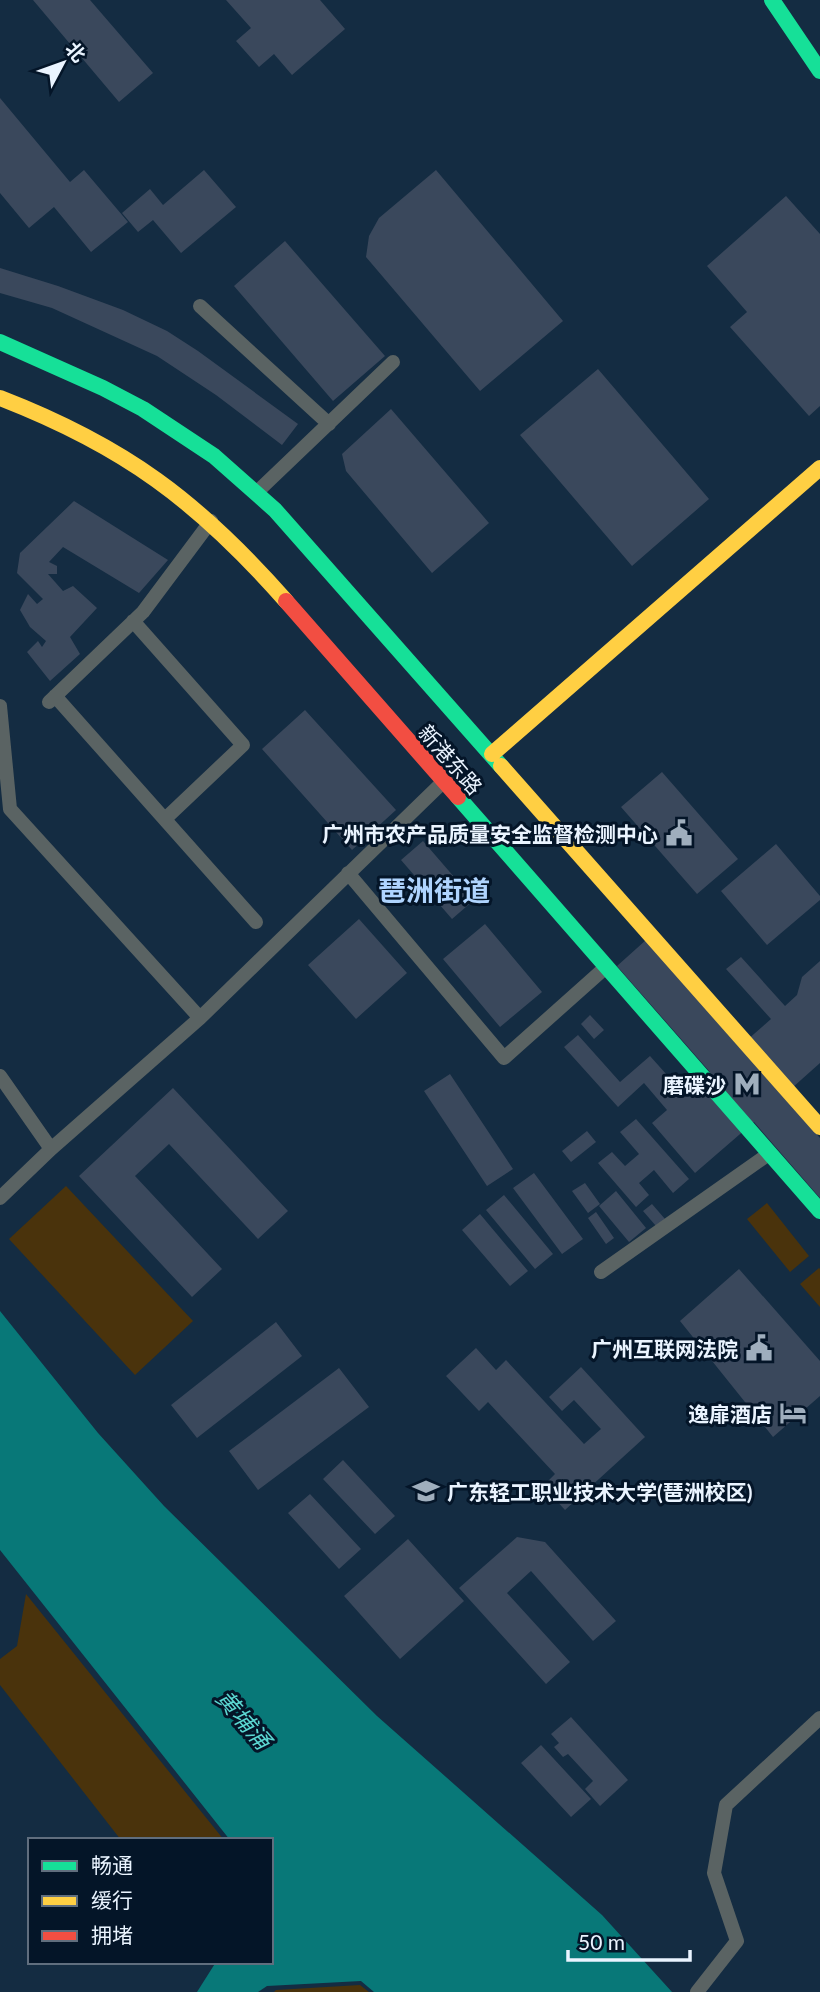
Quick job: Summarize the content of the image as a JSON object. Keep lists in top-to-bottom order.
{
  "streets": {
    "main road": ["新港东路"]
  },
  "districts": ["琶洲街道"],
  "water": ["黄埔涌"],
  "places": {
    "public building": ["广州市农产品质量安全监督检测中心", "广州互联网法院"],
    "metro station": ["磨碟沙"],
    "hotel": ["逸扉酒店"],
    "school or university": ["广东轻工职业技术大学(琶洲校区)"]
  },
  "legend": ["畅通", "缓行", "拥堵"],
  "scale_bar": "50 m",
  "north": "top right"
}
